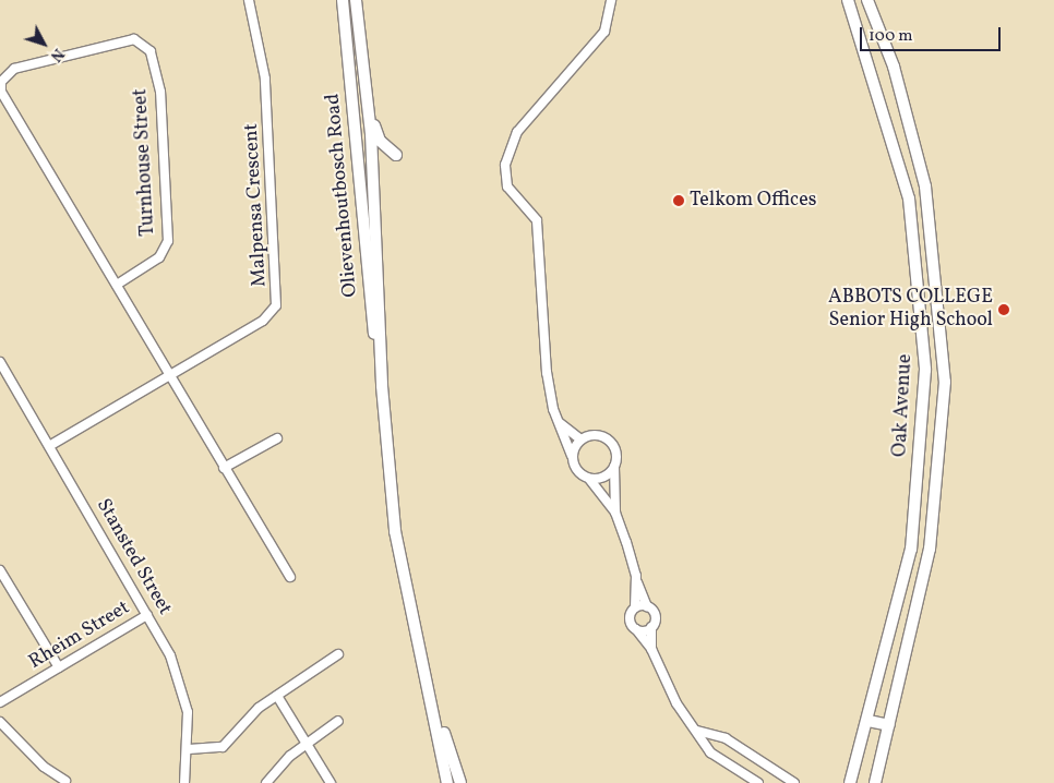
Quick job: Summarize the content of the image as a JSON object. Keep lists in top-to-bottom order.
{
  "streets": {
    "street": [
      "Turnhouse Street",
      "Olievenhoutbosch Road",
      "Malpensa Crescent",
      "Oak Avenue",
      "Stansted Street",
      "Rheim Street"
    ]
  },
  "crossings": [
    ["Turnhouse Street", "Malpensa Crescent"],
    ["Malpensa Crescent", "Stansted Street"],
    ["Stansted Street", "Rheim Street"]
  ],
  "places": ["Telkom Offices", "ABBOTS COLLEGE Senior High School"],
  "scale_bar": "100 m",
  "north": "bottom right"
}
